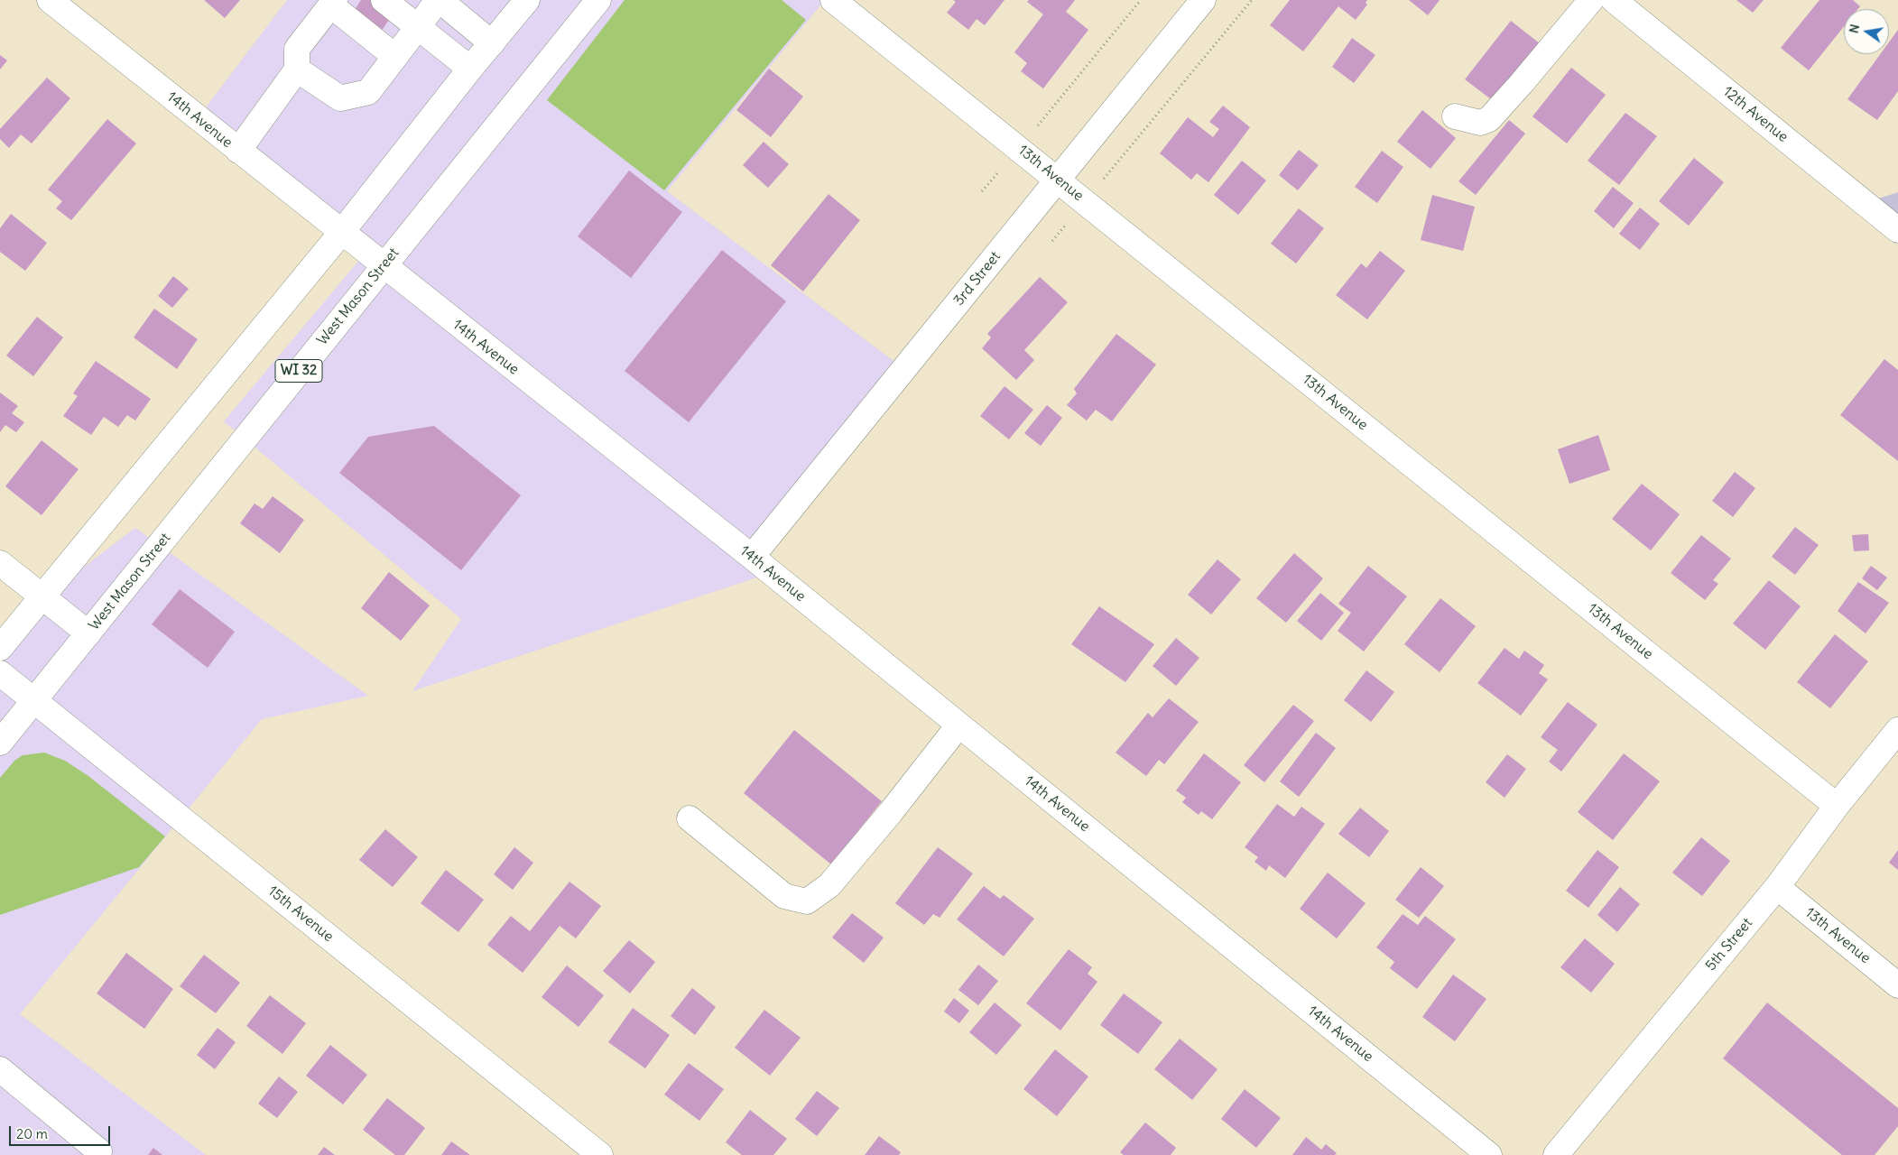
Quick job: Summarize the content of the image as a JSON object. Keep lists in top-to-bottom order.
{
  "streets": {
    "street": [
      "12th Avenue",
      "14th Avenue",
      "13th Avenue",
      "3rd Street",
      "West Mason Street",
      "WI 32",
      "15th Avenue",
      "5th Street"
    ]
  },
  "crossings": [
    ["14th Avenue", "3rd Street"],
    ["14th Avenue", "West Mason Street"],
    ["13th Avenue", "3rd Street"],
    ["13th Avenue", "5th Street"],
    ["West Mason Street", "15th Avenue"]
  ],
  "scale_bar": "20 m",
  "north": "left"
}
